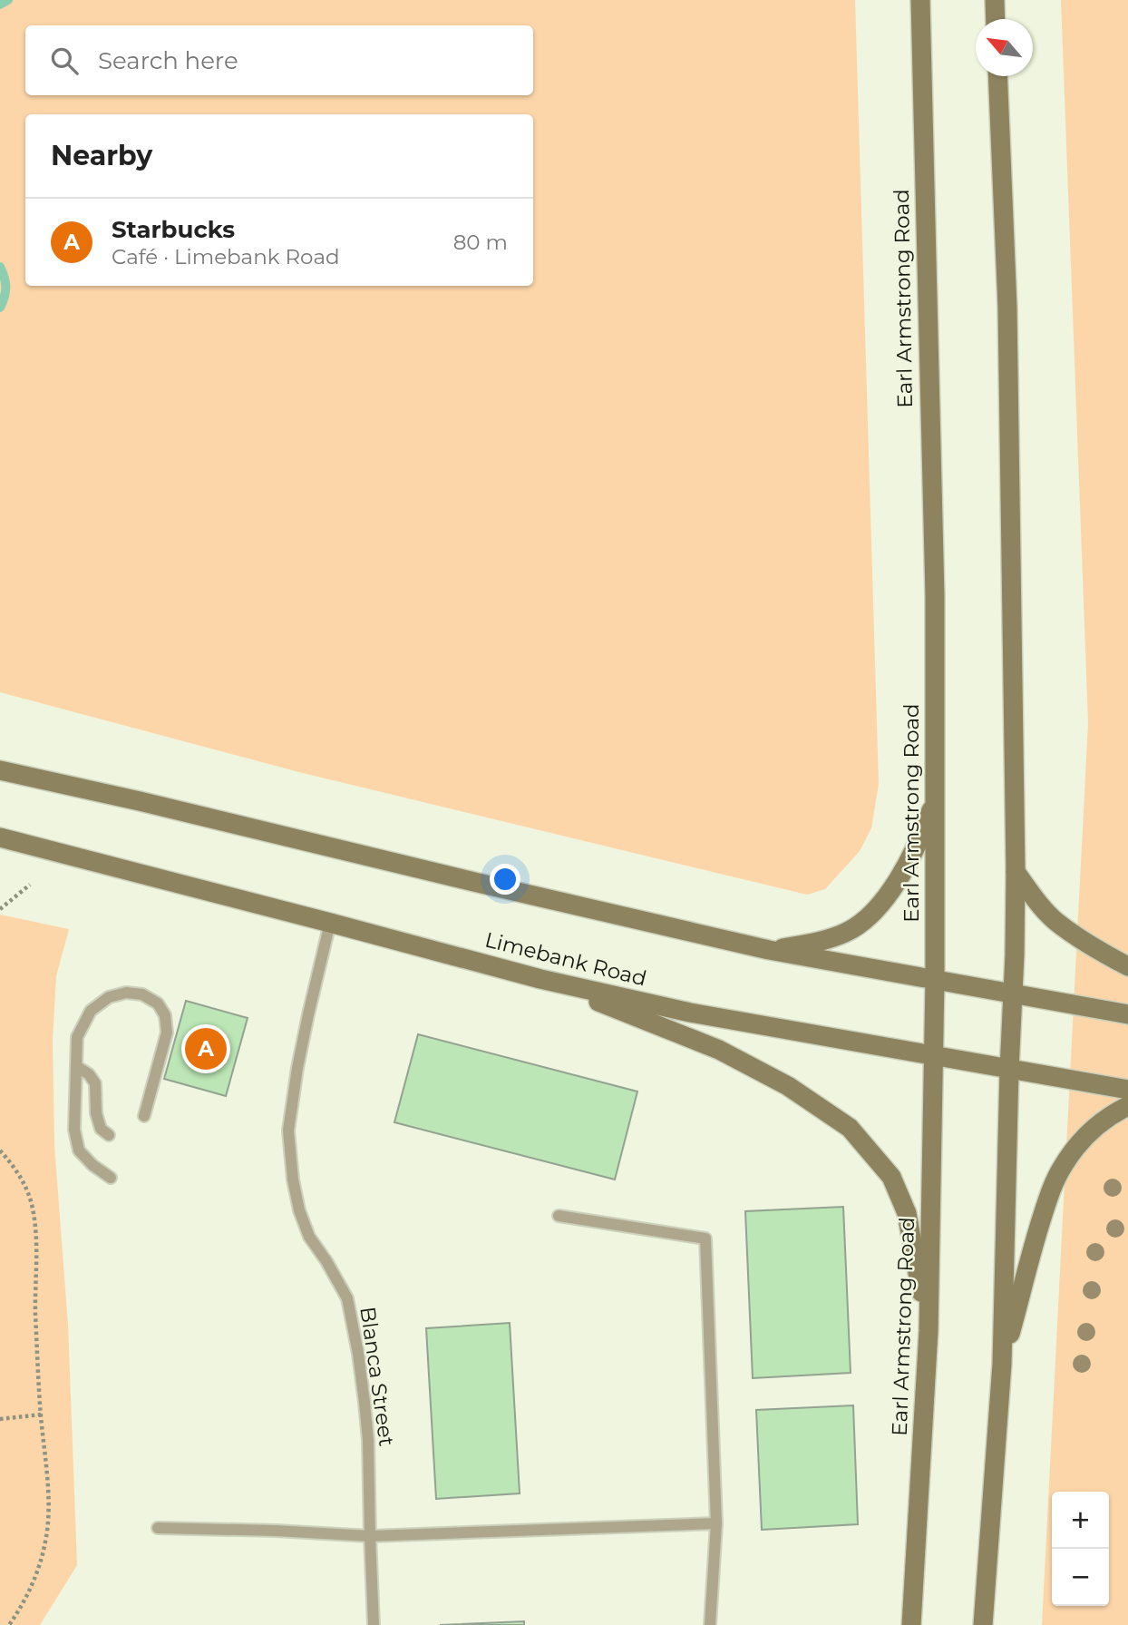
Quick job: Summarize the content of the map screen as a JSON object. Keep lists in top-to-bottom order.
{
  "streets": {
    "main road": ["Earl Armstrong Road", "Limebank Road"],
    "lane": ["Blanca Street"]
  },
  "crossings": [
    ["Earl Armstrong Road", "Limebank Road"],
    ["Limebank Road", "Blanca Street"]
  ],
  "north": "top left",
  "page": {
    "search": "Search here",
    "heading": "Nearby",
    "list": [
      {
        "mark": "A",
        "name": "Starbucks",
        "note": "Café · Limebank Road",
        "value": "80 m"
      }
    ],
    "pins": "A",
    "map_buttons": ["+", "−"]
  }
}
